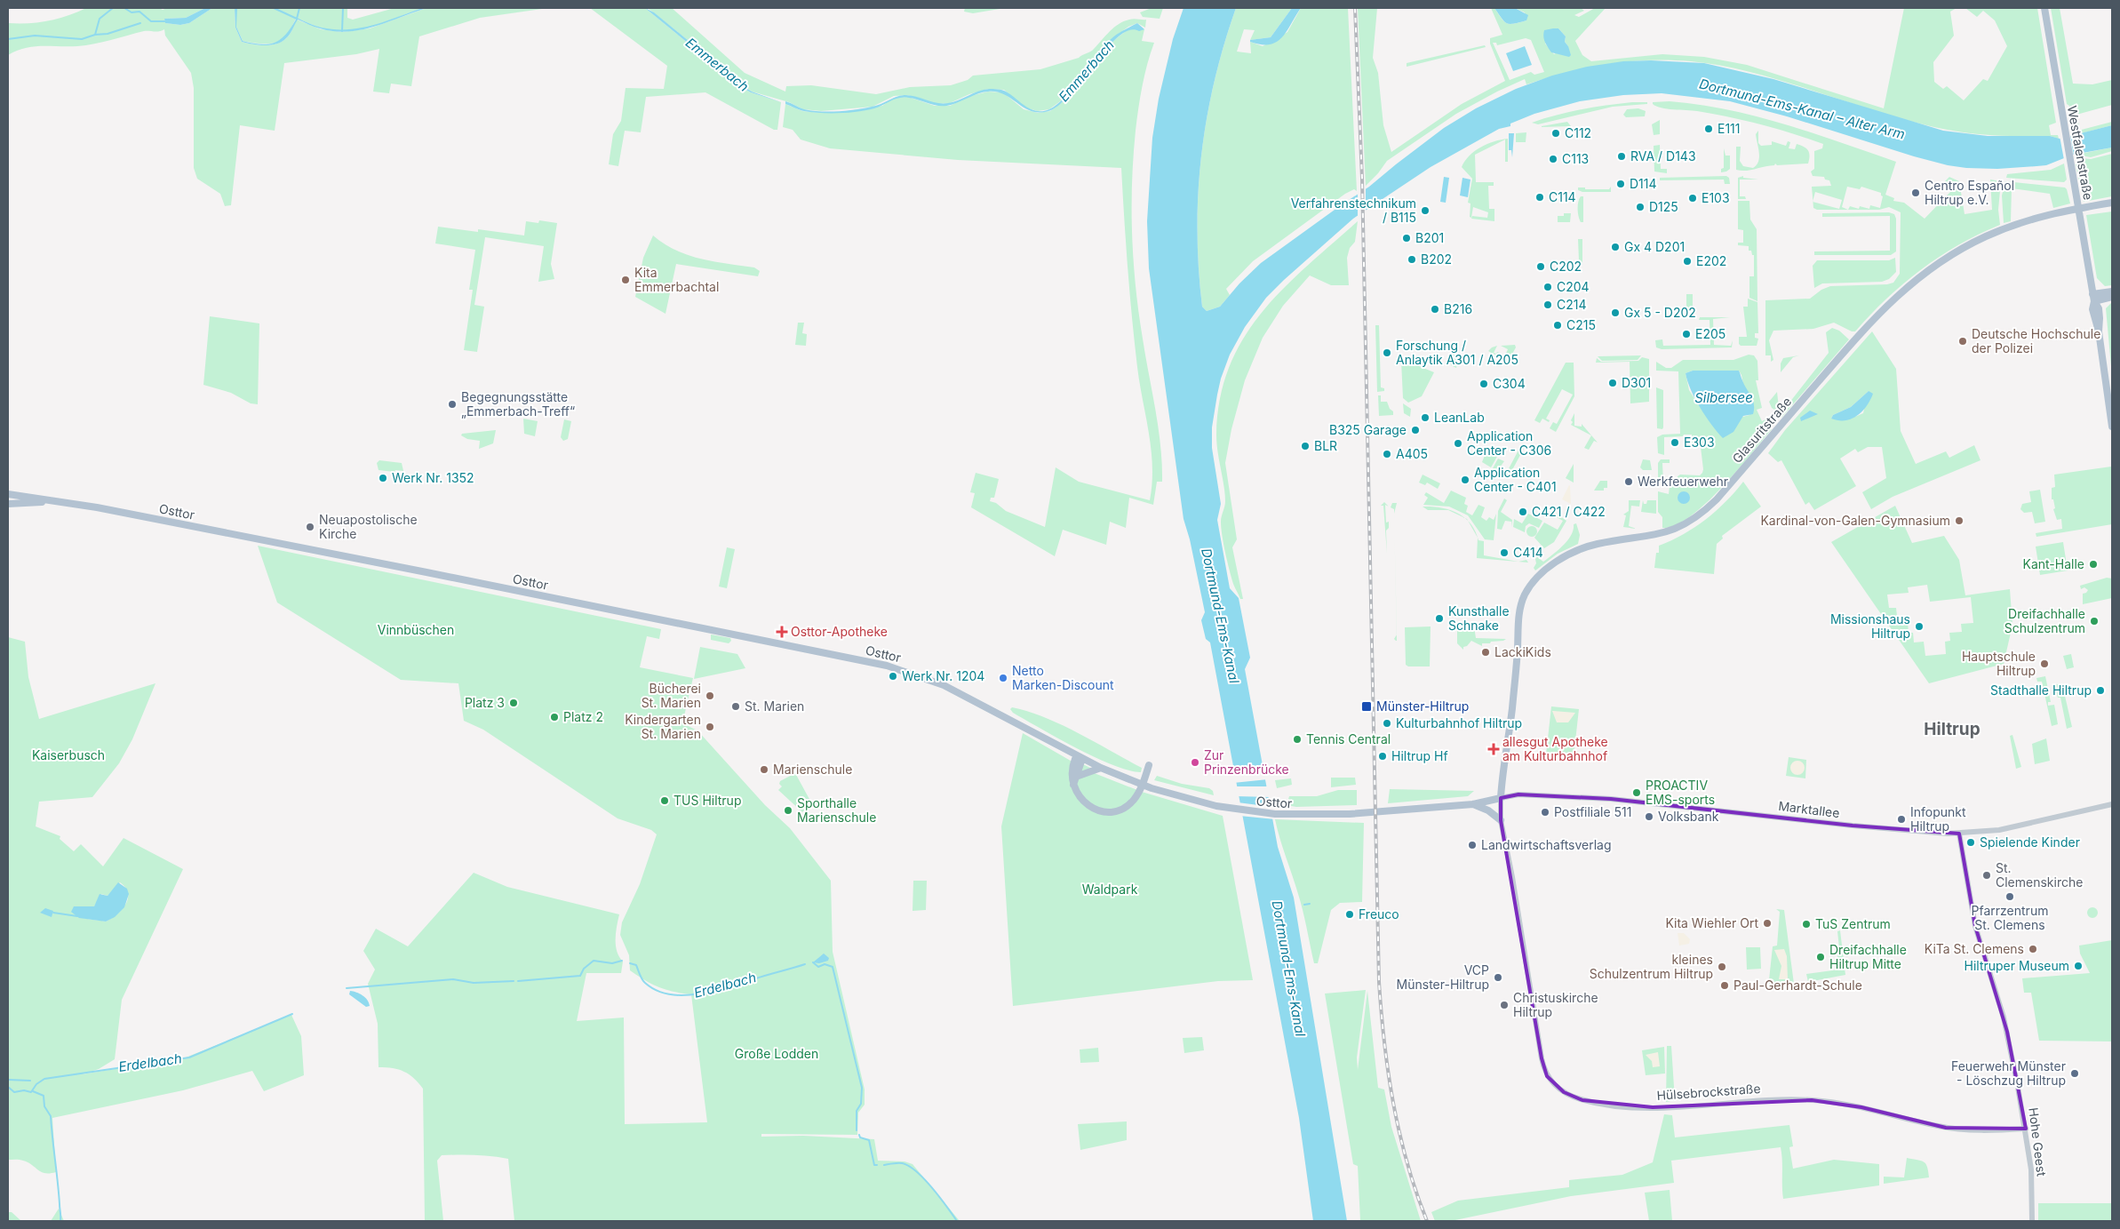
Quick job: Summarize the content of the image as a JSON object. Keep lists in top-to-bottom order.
{
  "streets": {
    "main road": ["Westfalenstraße", "Glasuritstraße", "Osttor"],
    "street": ["Marktallee", "Hülsebrockstraße", "Hohe Geest"]
  },
  "crossings": [
    ["Glasuritstraße", "Osttor"],
    ["Glasuritstraße", "Marktallee"],
    ["Glasuritstraße", "Hülsebrockstraße"],
    ["Osttor", "Marktallee"],
    ["Osttor", "Hülsebrockstraße"],
    ["Marktallee", "Hülsebrockstraße"],
    ["Marktallee", "Hohe Geest"],
    ["Hülsebrockstraße", "Hohe Geest"]
  ],
  "districts": ["Hiltrup"],
  "water": [
    "Emmerbach",
    "Dortmund-Ems-Kanal – Alter Arm",
    "Silbersee",
    "Dortmund-Ems-Kanal",
    "Erdelbach"
  ],
  "parks": [
    "Vinnbüschen",
    "Kaiserbusch",
    "Waldpark",
    "Große Lodden"
  ],
  "places": {
    "other": [
      "E111",
      "C112",
      "RVA / D143",
      "C113",
      "D114",
      "Centro Español Hiltrup e.V.",
      "C114",
      "E103",
      "D125",
      "Verfahrenstechnikum / B115",
      "B201",
      "Gx 4 D201",
      "B202",
      "E202",
      "C202",
      "Kita Emmerbachtal",
      "C204",
      "C214",
      "B216",
      "Gx 5 - D202",
      "C215",
      "E205",
      "Deutsche Hochschule der Polizei",
      "Forschung / Anlaytik A301 / A205",
      "D301",
      "C304",
      "Begegnungsstätte „Emmerbach-Treff“",
      "LeanLab",
      "B325 Garage",
      "E303",
      "Application Center - C306",
      "BLR",
      "A405",
      "Werk Nr. 1352",
      "Application Center - C401",
      "Werkfeuerwehr",
      "C421 / C422",
      "Kardinal-von-Galen-Gymnasium",
      "Neuapostolische Kirche",
      "C414",
      "Kant-Halle",
      "Kunsthalle Schnake",
      "Dreifachhalle Schulzentrum",
      "Missionshaus Hiltrup",
      "LackiKids",
      "Hauptschule Hiltrup",
      "Werk Nr. 1204",
      "Netto Marken-Discount",
      "Stadthalle Hiltrup",
      "Bücherei St. Marien",
      "Platz 3",
      "St. Marien",
      "Platz 2",
      "Kulturbahnhof Hiltrup",
      "Kindergarten St. Marien",
      "Tennis Central",
      "Hiltrup Hf",
      "Zur Prinzenbrücke",
      "Marienschule",
      "PROACTIV EMS-sports",
      "TUS Hiltrup",
      "Sporthalle Marienschule",
      "Postfiliale 511",
      "Volksbank",
      "Infopunkt Hiltrup",
      "Spielende Kinder",
      "Landwirtschaftsverlag",
      "St. Clemenskirche",
      "Pfarrzentrum St. Clemens",
      "Freuco",
      "Kita Wiehler Ort",
      "TuS Zentrum",
      "KiTa St. Clemens",
      "Dreifachhalle Hiltrup Mitte",
      "Hiltruper Museum",
      "kleines Schulzentrum Hiltrup",
      "VCP Münster-Hiltrup",
      "Paul-Gerhardt-Schule",
      "Christuskirche Hiltrup",
      "Feuerwehr Münster - Löschzug Hiltrup"
    ],
    "health": ["Osttor-Apotheke", "allesgut Apotheke am Kulturbahnhof"],
    "transit": ["Münster-Hiltrup"]
  }
}
